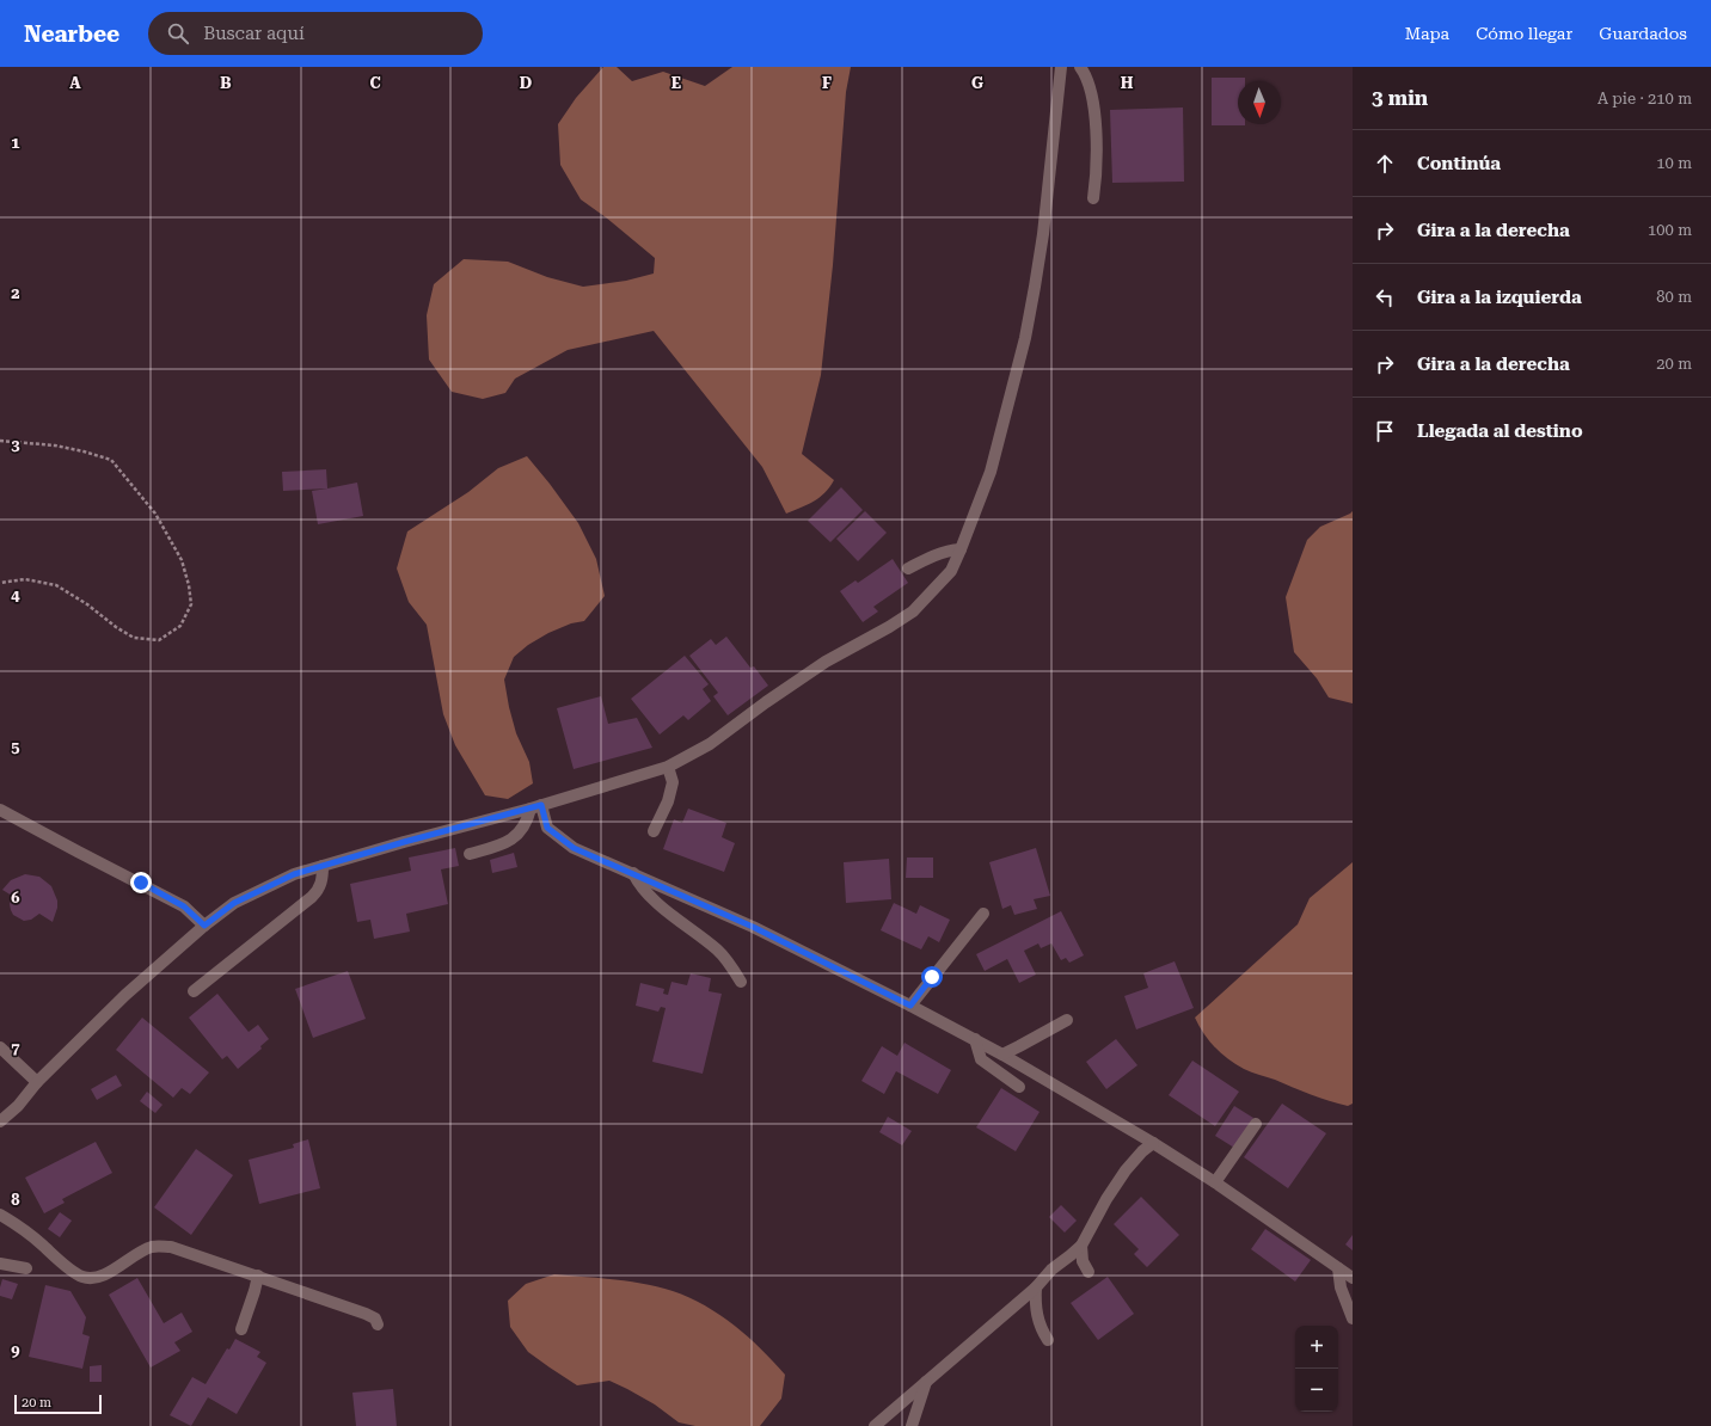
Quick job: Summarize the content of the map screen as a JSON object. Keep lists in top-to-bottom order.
{
  "scale_bar": "20 m",
  "north": "bottom",
  "page": {
    "header": "Nearbee",
    "search": "Buscar aquí",
    "nav": ["Mapa", "Cómo llegar", "Guardados"],
    "heading": ["3 min", "A pie · 210 m"],
    "list": [
      ["Continúa", "10 m"],
      ["Gira a la derecha", "100 m"],
      ["Gira a la izquierda", "80 m"],
      ["Gira a la derecha", "20 m"],
      "Llegada al destino"
    ],
    "map_buttons": ["+", "−"],
    "scale": "20 m"
  },
  "grid": {
    "columns": [
      "A",
      "B",
      "C",
      "D",
      "E",
      "F",
      "G",
      "H"
    ],
    "rows": [
      "1",
      "2",
      "3",
      "4",
      "5",
      "6",
      "7",
      "8",
      "9"
    ]
  }
}
